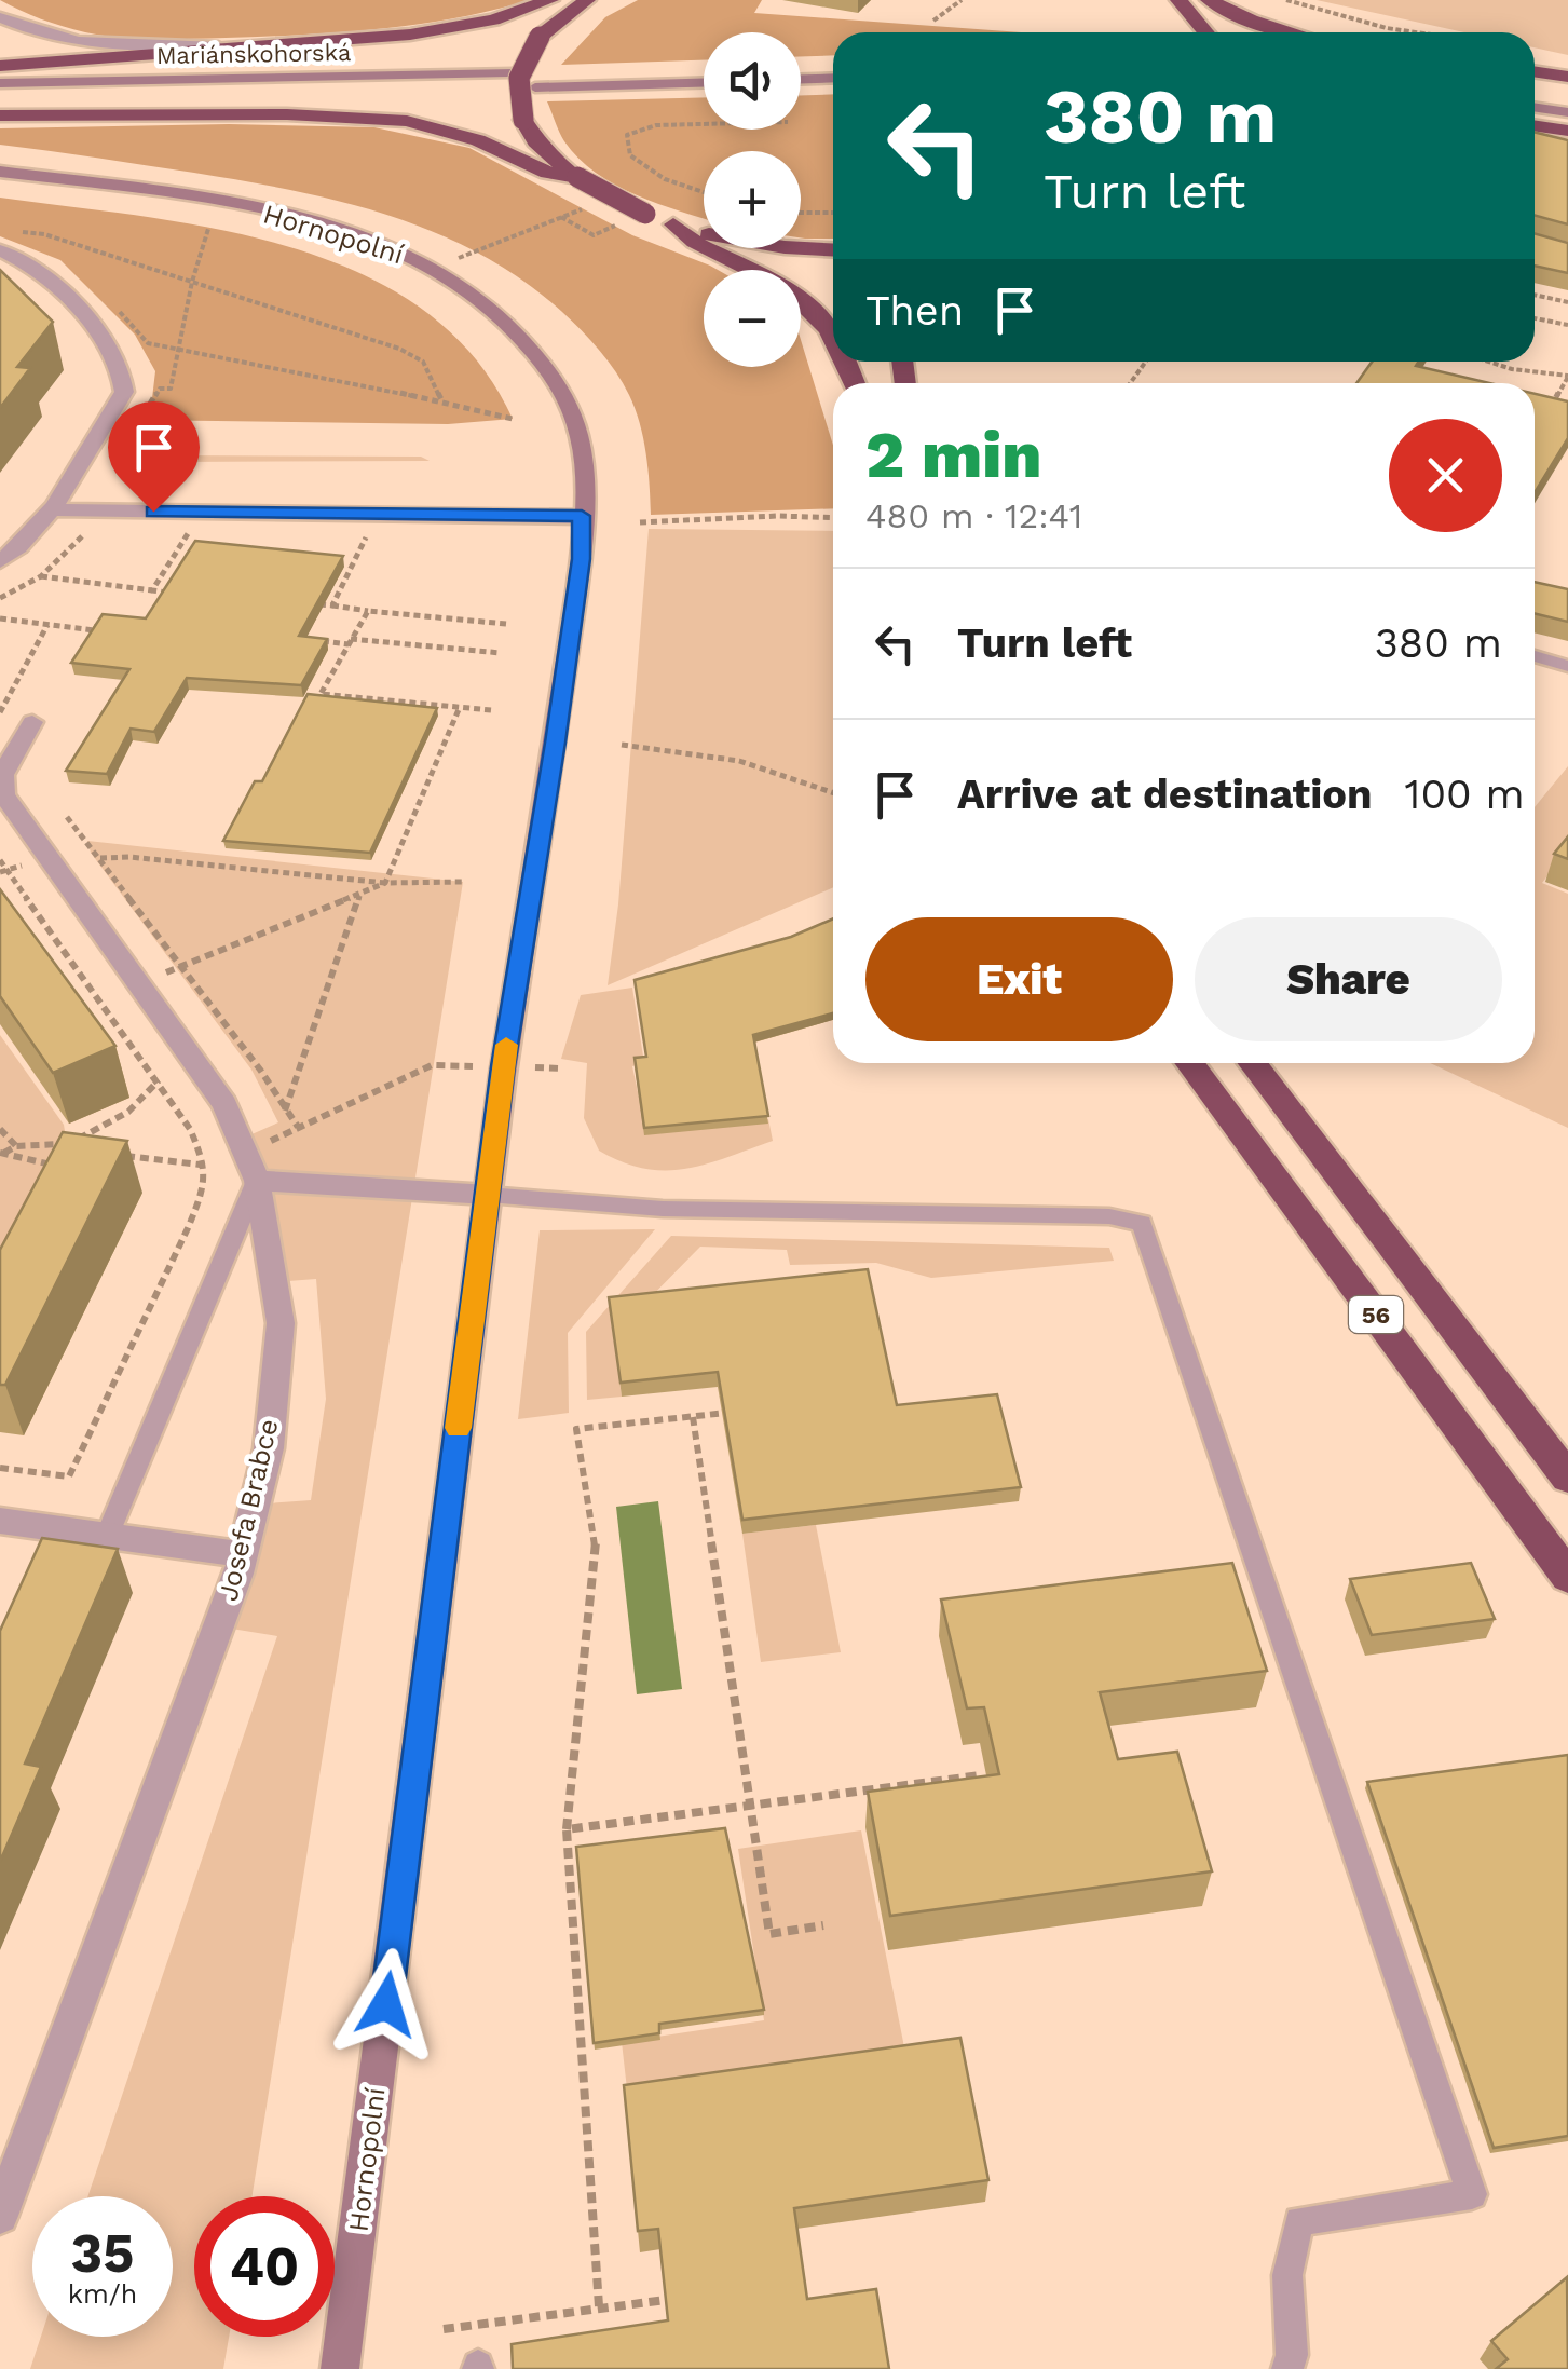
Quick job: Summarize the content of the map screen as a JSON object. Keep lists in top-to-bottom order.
{
  "streets": {
    "highway": ["56"],
    "street": ["Mariánskohorská", "Hornopolní", "Josefa Brabce"]
  },
  "page": {
    "map_buttons": ["+", "−"],
    "turn": ["380 m", "Turn left"],
    "then": "Then",
    "heading": ["2 min", "480 m · 12:41"],
    "list": [
      {
        "name": "Turn left",
        "value": "380 m"
      },
      {
        "name": "Arrive at destination",
        "value": "100 m"
      }
    ],
    "buttons": ["Exit", "Share"],
    "speed": "35 km/h",
    "limit": "40"
  }
}
